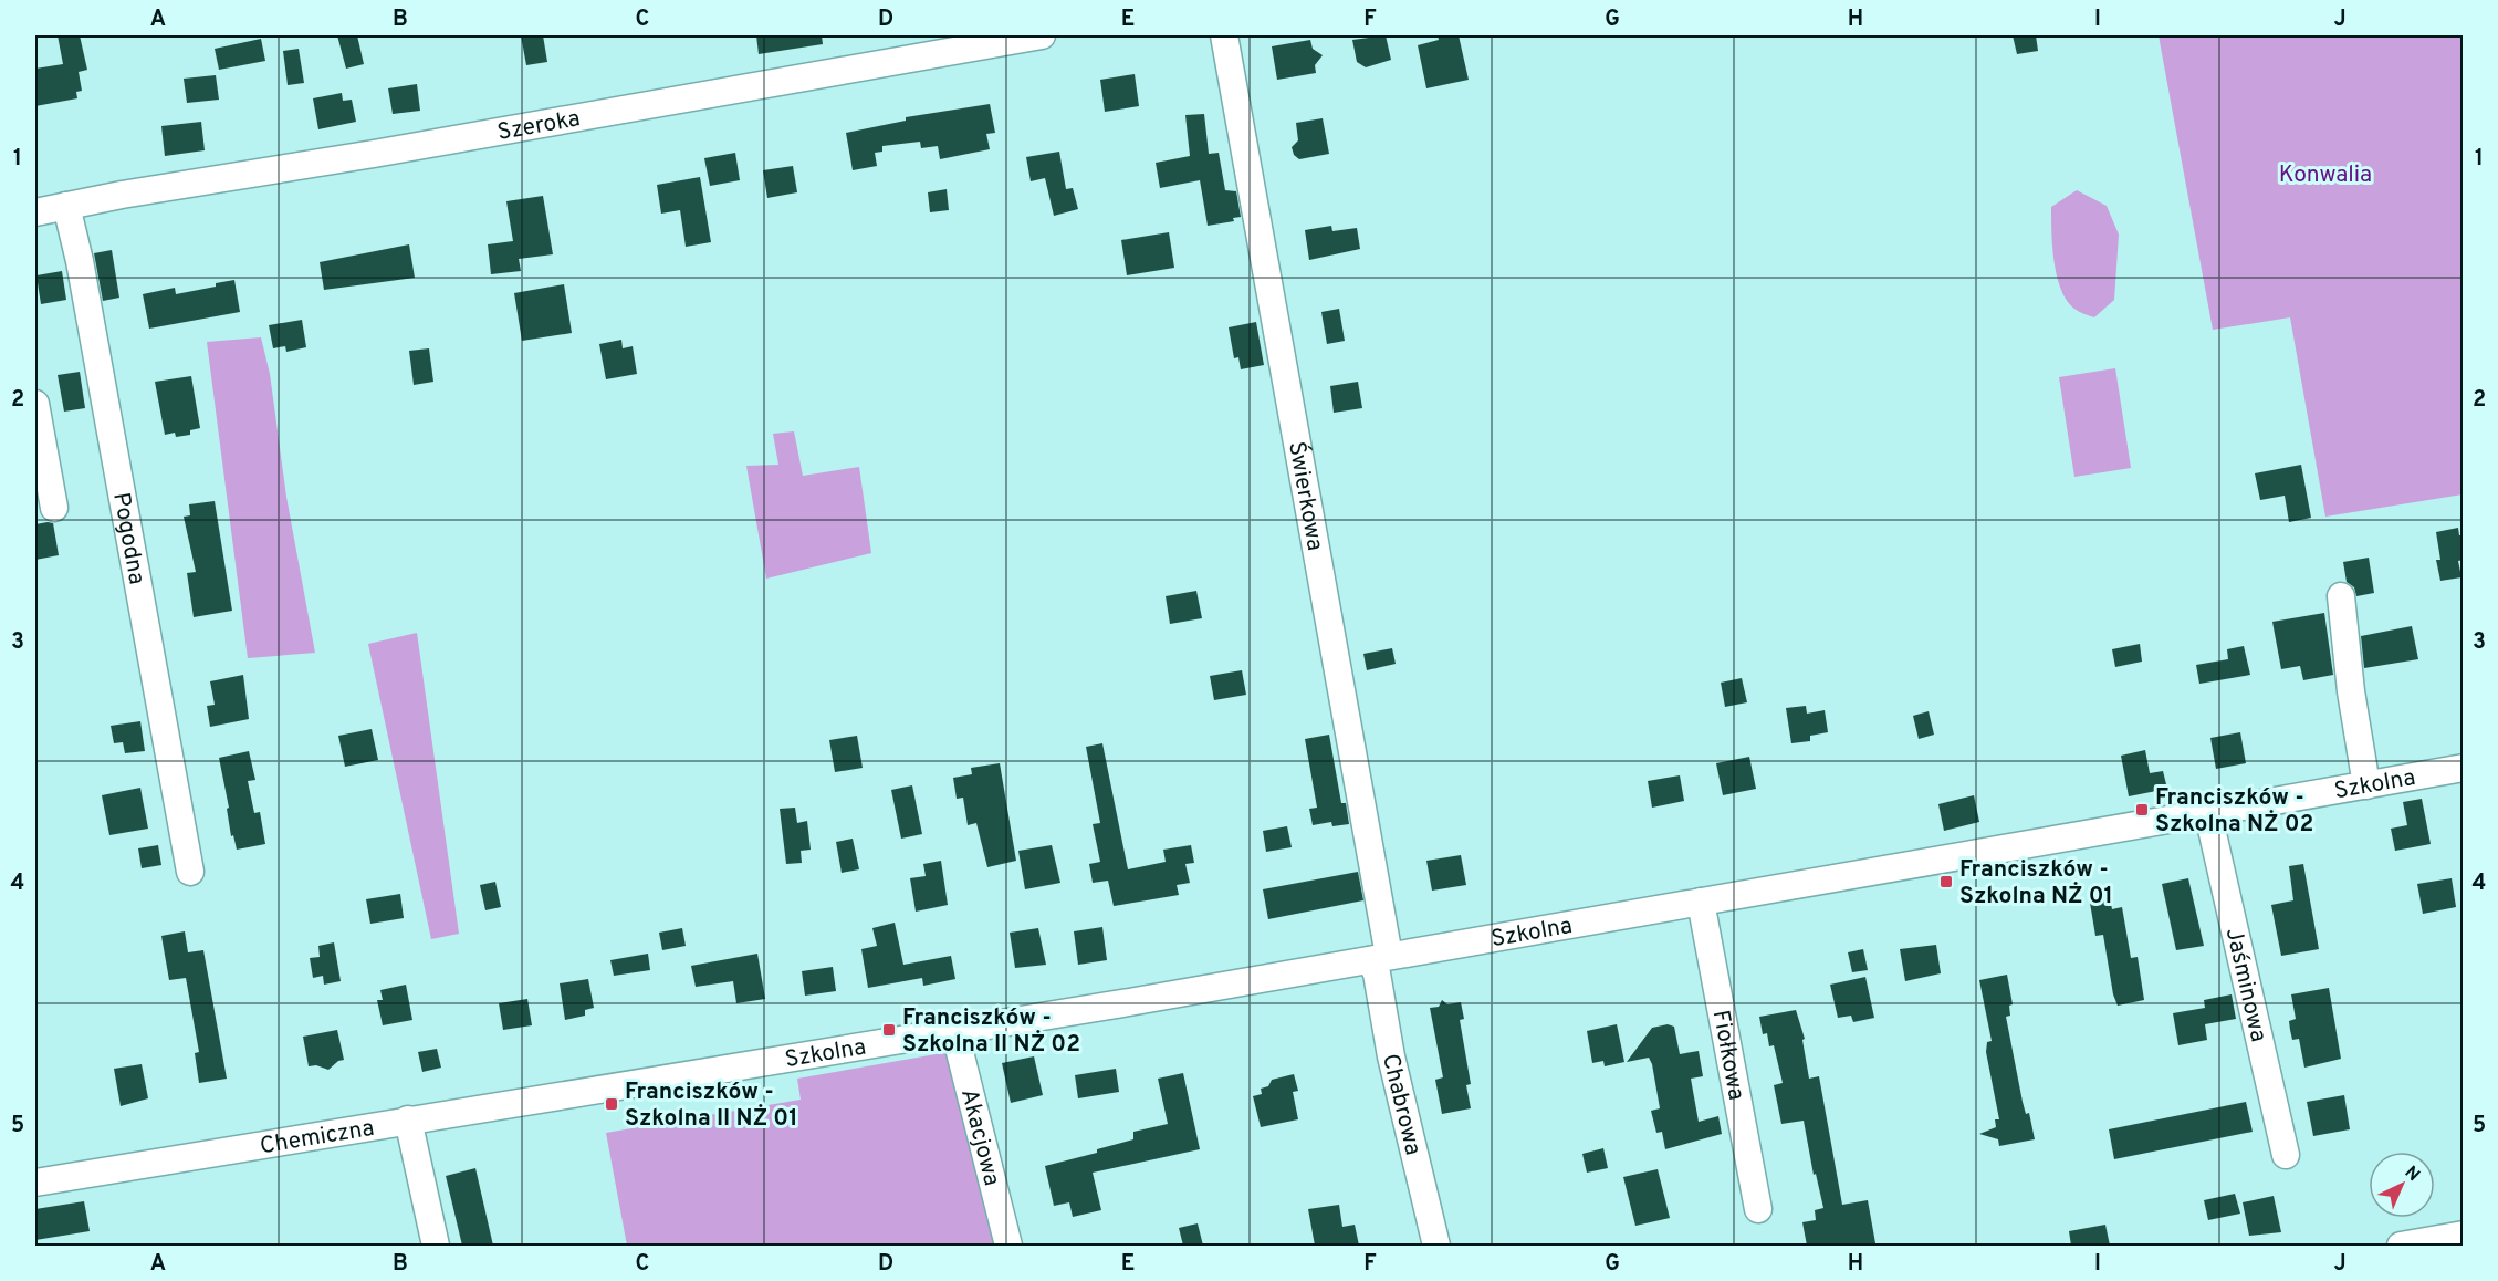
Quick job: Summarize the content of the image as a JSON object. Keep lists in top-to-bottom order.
{
  "streets": {
    "street": [
      "Szeroka",
      "Świerkowa",
      "Pogodna",
      "Szkolna",
      "Jaśminowa",
      "Fiołkowa",
      "Chabrowa",
      "Chemiczna",
      "Akacjowa"
    ]
  },
  "crossings": [
    ["Szeroka", "Pogodna"],
    ["Świerkowa", "Szkolna"],
    ["Świerkowa", "Chabrowa"],
    ["Szkolna", "Jaśminowa"],
    ["Szkolna", "Fiołkowa"],
    ["Szkolna", "Chabrowa"],
    ["Szkolna", "Chemiczna"],
    ["Szkolna", "Akacjowa"]
  ],
  "parks": ["Konwalia"],
  "places": {
    "transit": [
      "Franciszków - Szkolna NŻ 02",
      "Franciszków - Szkolna NŻ 01",
      "Franciszków - Szkolna II NŻ 02",
      "Franciszków - Szkolna II NŻ 01"
    ]
  },
  "north": "top right",
  "grid": {
    "columns": [
      "A",
      "B",
      "C",
      "D",
      "E",
      "F",
      "G",
      "H",
      "I",
      "J"
    ],
    "rows": [
      "1",
      "2",
      "3",
      "4",
      "5"
    ]
  }
}
